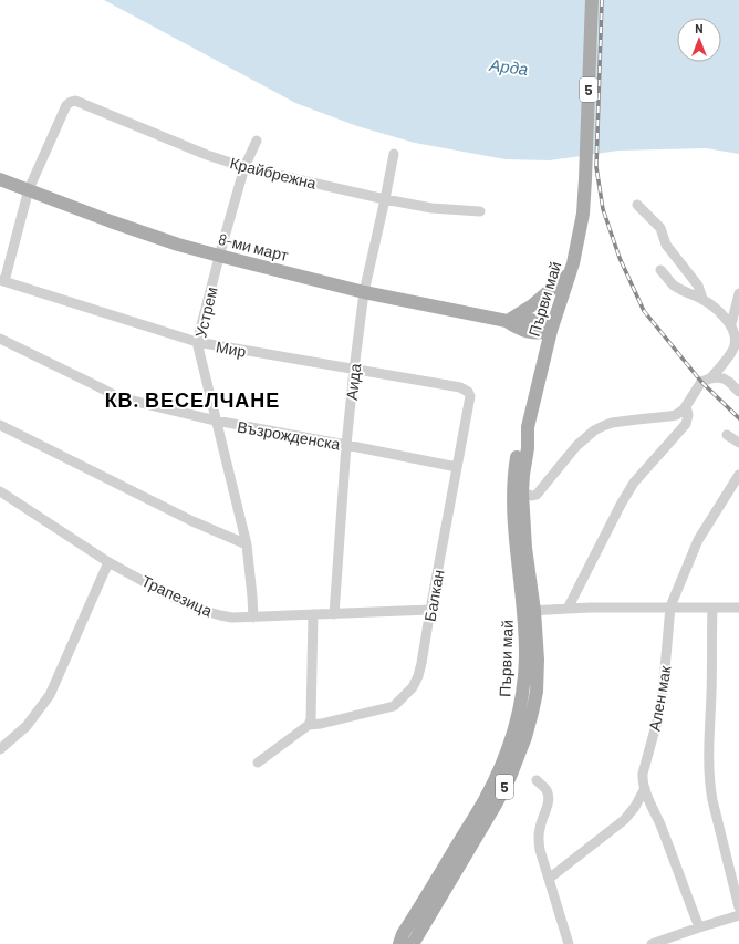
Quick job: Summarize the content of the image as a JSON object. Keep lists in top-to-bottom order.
{
  "streets": {
    "main road": ["5", "8-ми март", "Първи май"],
    "street": [
      "Крайбрежна",
      "Устрем",
      "Мир",
      "Аида",
      "Възрожденска",
      "Трапезица",
      "Балкан",
      "Ален мак"
    ]
  },
  "crossings": [
    ["Крайбрежна", "8-ми март"],
    ["Крайбрежна", "Устрем"],
    ["Крайбрежна", "Аида"],
    ["8-ми март", "Устрем"],
    ["8-ми март", "Аида"],
    ["Устрем", "Мир"],
    ["Устрем", "Възрожденска"],
    ["Устрем", "Трапезица"],
    ["Мир", "Аида"],
    ["Мир", "Балкан"],
    ["Аида", "Възрожденска"],
    ["Аида", "Трапезица"],
    ["Възрожденска", "Балкан"],
    ["Трапезица", "Балкан"]
  ],
  "districts": ["КВ. ВЕСЕЛЧАНЕ"],
  "water": ["Арда"],
  "north": "top"
}
